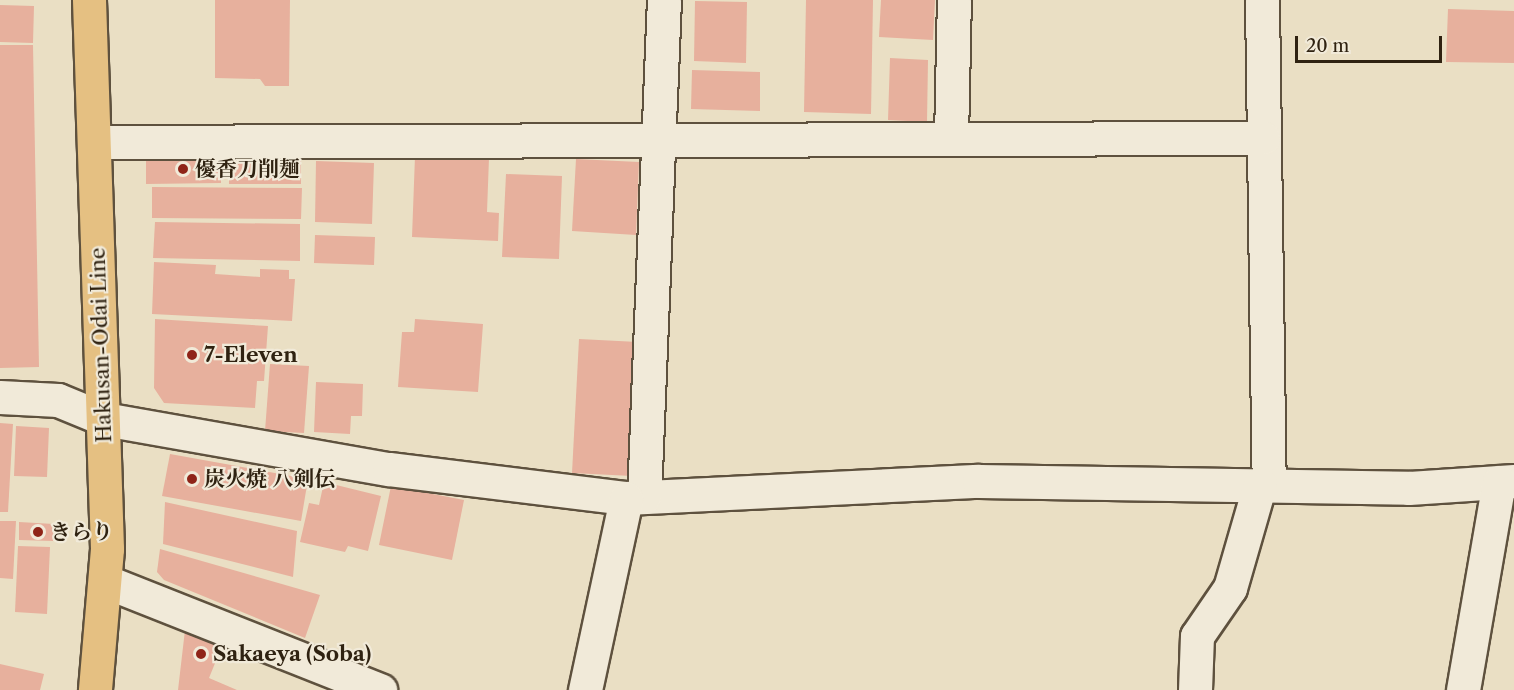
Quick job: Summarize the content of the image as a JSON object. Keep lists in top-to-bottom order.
{
  "streets": {
    "main road": ["Hakusan-Odai Line"]
  },
  "places": [
    "優香刀削麺",
    "7-Eleven",
    "炭火焼 八剣伝",
    "きらり",
    "Sakaeya (Soba)"
  ],
  "scale_bar": "20 m"
}
